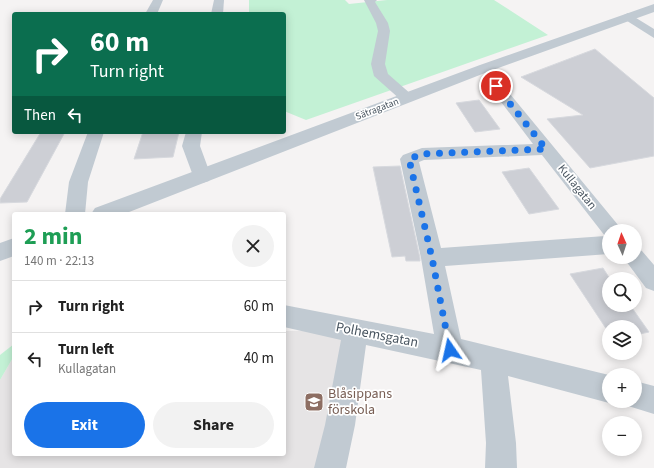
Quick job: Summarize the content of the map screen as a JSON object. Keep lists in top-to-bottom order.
{
  "streets": {
    "street": ["Sätragatan", "Kullagatan", "Polhemsgatan"]
  },
  "places": {
    "school or university": ["Blåsippans förskola"]
  },
  "north": "top",
  "page": {
    "turn": ["60 m", "Turn right"],
    "then": "Then",
    "heading": ["2 min", "140 m · 22:13"],
    "map_buttons": ["+", "−"],
    "list": [
      {
        "name": "Turn right",
        "value": "60 m"
      },
      {
        "name": "Turn left",
        "note": "Kullagatan",
        "value": "40 m"
      }
    ],
    "buttons": ["Exit", "Share"]
  }
}
